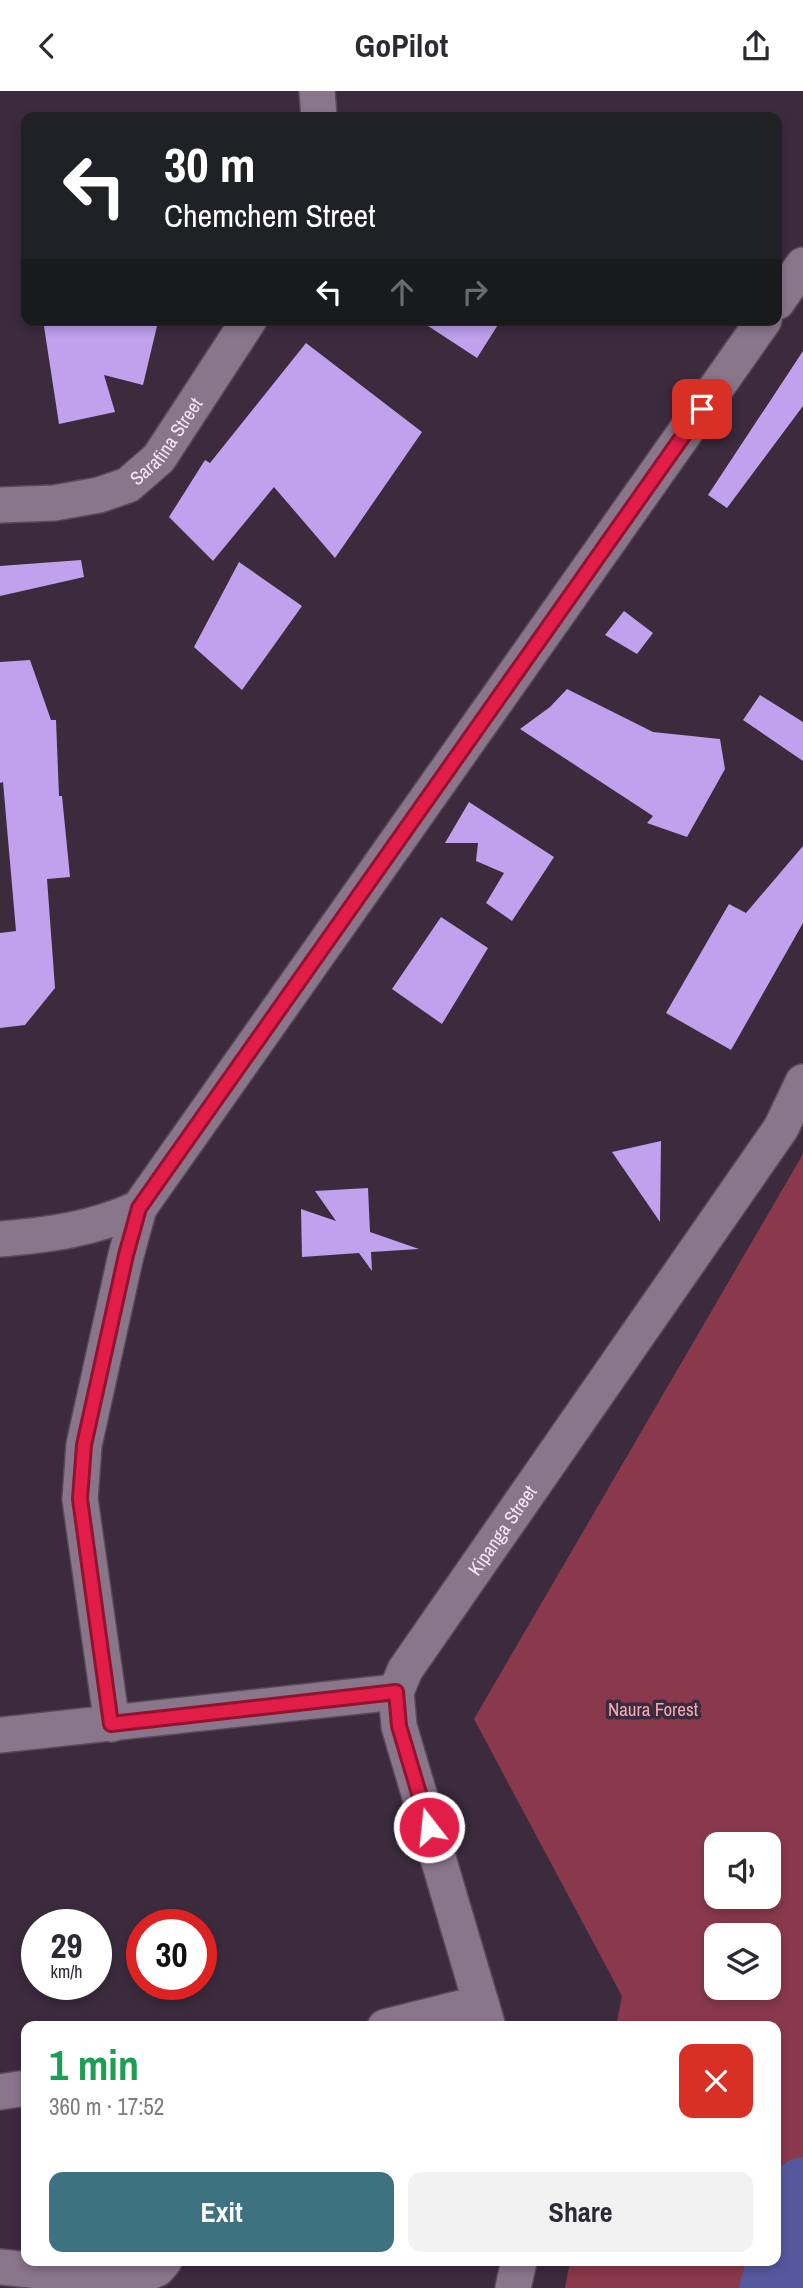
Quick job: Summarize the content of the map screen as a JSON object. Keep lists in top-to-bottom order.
{
  "streets": {
    "street": ["Sarafina Street", "Kipanga Street"]
  },
  "parks": ["Naura Forest"],
  "page": {
    "header": "GoPilot",
    "turn": ["30 m", "Chemchem Street"],
    "speed": "29 km/h",
    "limit": "30",
    "heading": ["1 min", "360 m · 17:52"],
    "buttons": ["Exit", "Share"]
  }
}
